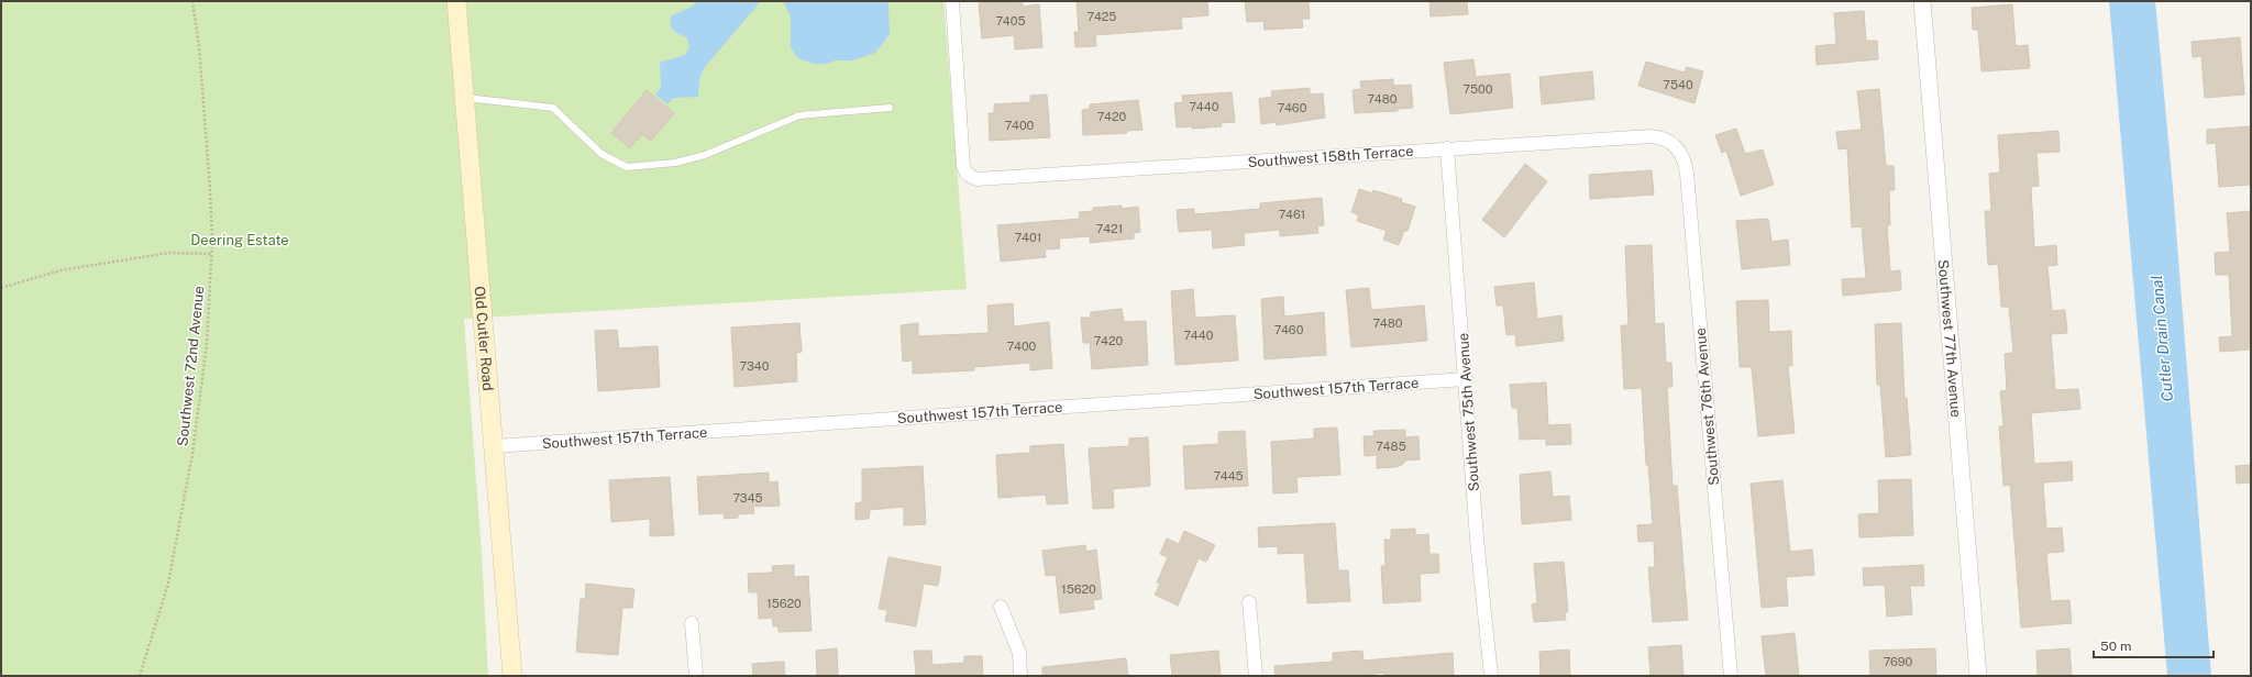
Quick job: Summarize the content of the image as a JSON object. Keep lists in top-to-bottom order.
{
  "streets": {
    "main road": ["Old Cutler Road"],
    "street": [
      "Southwest 158th Terrace",
      "Southwest 77th Avenue",
      "Southwest 157th Terrace",
      "Southwest 76th Avenue",
      "Southwest 75th Avenue"
    ],
    "path": ["Southwest 72nd Avenue"]
  },
  "crossings": [
    ["Southwest 158th Terrace", "Southwest 76th Avenue"],
    ["Southwest 158th Terrace", "Southwest 75th Avenue"],
    ["Old Cutler Road", "Southwest 157th Terrace"],
    ["Southwest 157th Terrace", "Southwest 75th Avenue"]
  ],
  "water": ["Cutler Drain Canal"],
  "parks": ["Deering Estate"],
  "house_numbers": [
    "7425",
    "7405",
    "7540",
    "7500",
    "7480",
    "7440",
    "7460",
    "7420",
    "7400",
    "7461",
    "7421",
    "7401",
    "7480",
    "7460",
    "7440",
    "7420",
    "7400",
    "7340",
    "7485",
    "7445",
    "7345",
    "15620",
    "15620",
    "7690"
  ],
  "scale_bar": "50 m"
}
